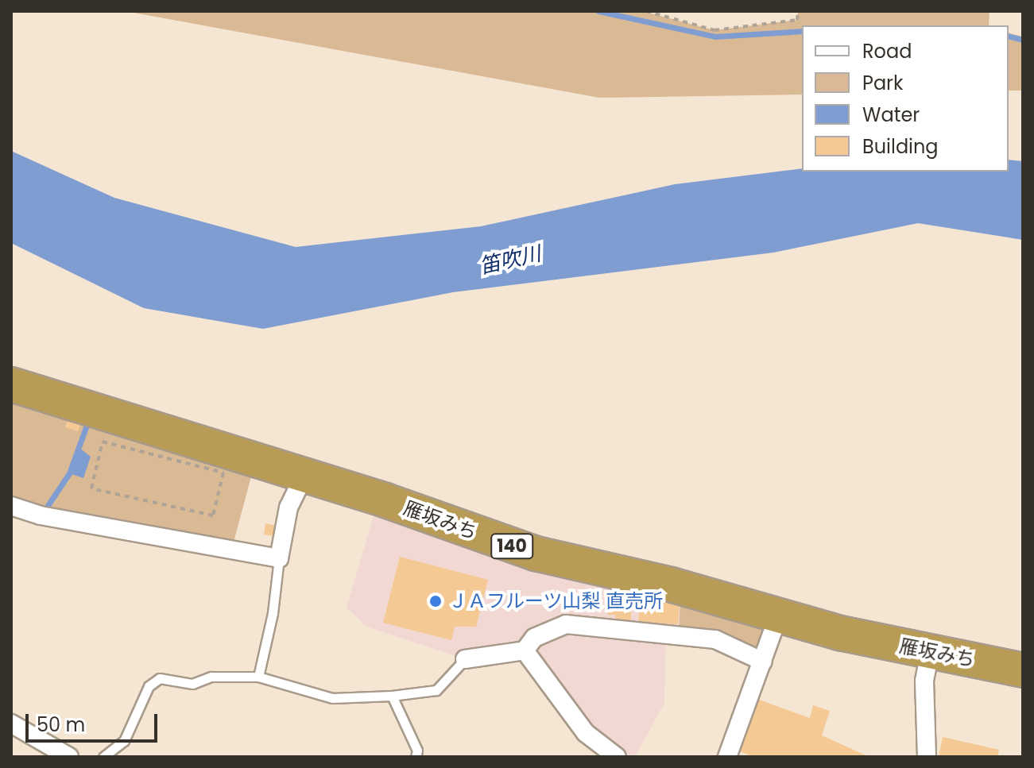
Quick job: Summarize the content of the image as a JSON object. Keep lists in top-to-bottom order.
{
  "streets": {
    "highway": ["雁坂みち", "140"]
  },
  "water": ["笛吹川"],
  "places": ["ＪＡフルーツ山梨 直売所"],
  "legend": [
    "Road",
    "Park",
    "Water",
    "Building"
  ],
  "scale_bar": "50 m"
}
